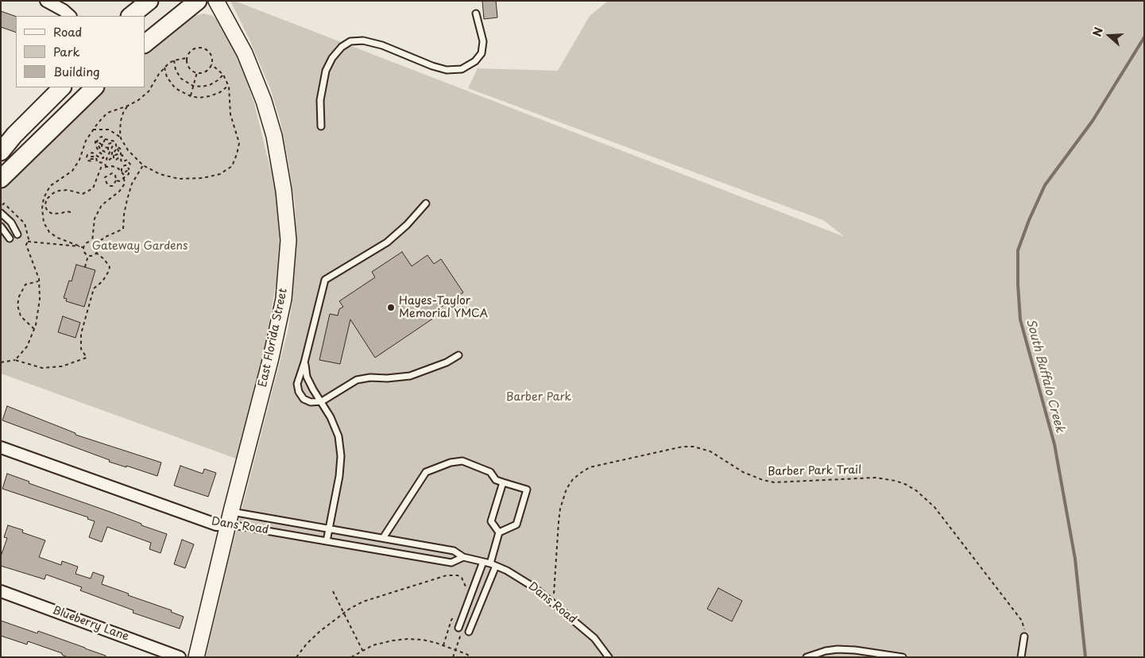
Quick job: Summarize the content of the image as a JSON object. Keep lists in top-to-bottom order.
{
  "streets": {
    "main road": ["East Florida Street"],
    "street": ["Dans Road", "Blueberry Lane"],
    "path": ["Barber Park Trail"]
  },
  "crossings": [
    ["East Florida Street", "Dans Road"],
    ["Barber Park Trail", "Dans Road"]
  ],
  "water": ["South Buffalo Creek"],
  "parks": ["Gateway Gardens", "Barber Park"],
  "places": ["Hayes-Taylor Memorial YMCA"],
  "legend": ["Road", "Park", "Building"],
  "north": "left"
}
